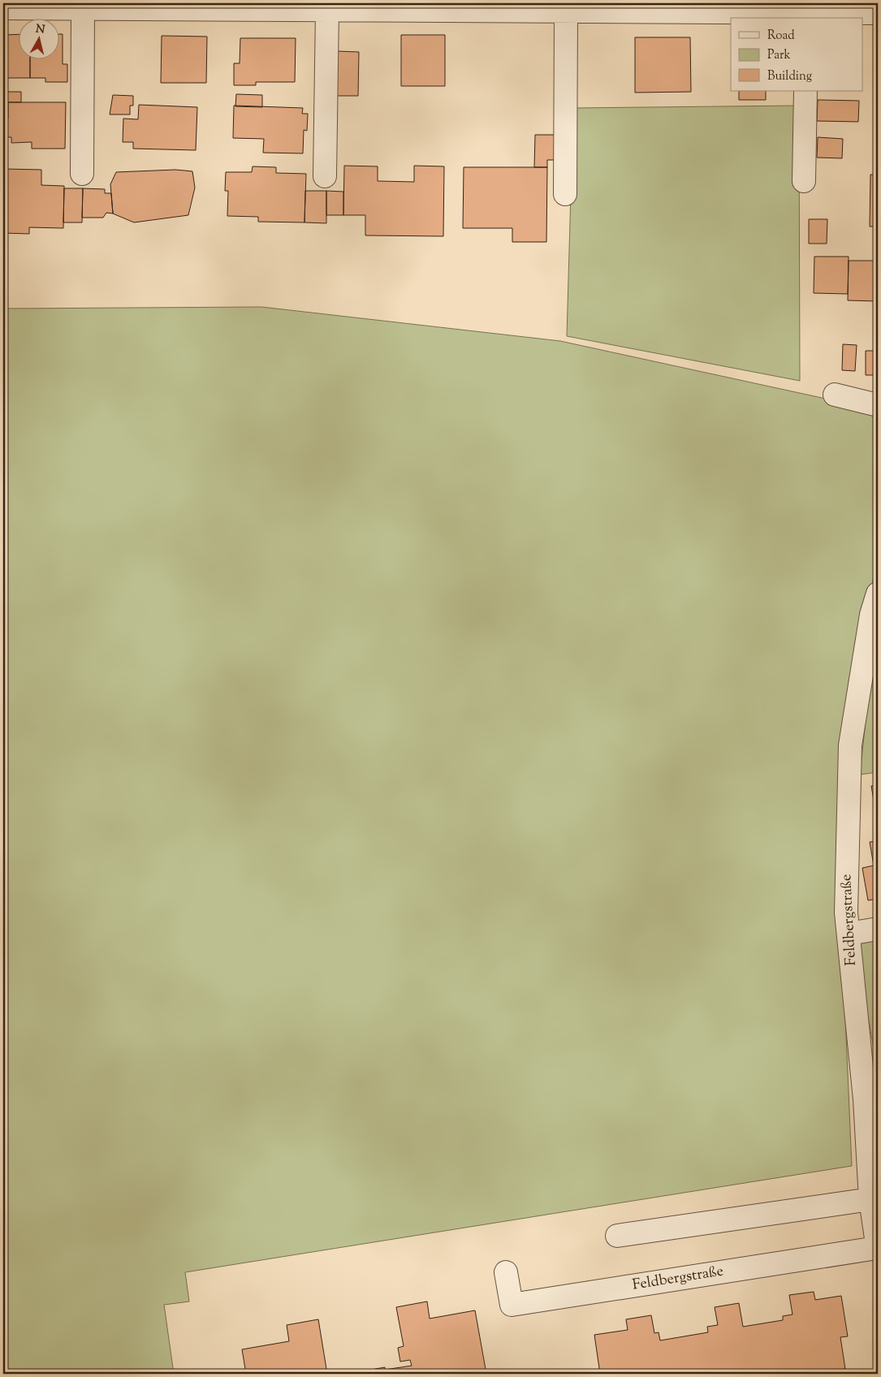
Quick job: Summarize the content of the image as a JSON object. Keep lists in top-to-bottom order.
{
  "streets": {
    "street": ["Feldbergstraße"]
  },
  "legend": ["Road", "Park", "Building"],
  "north": "top"
}
